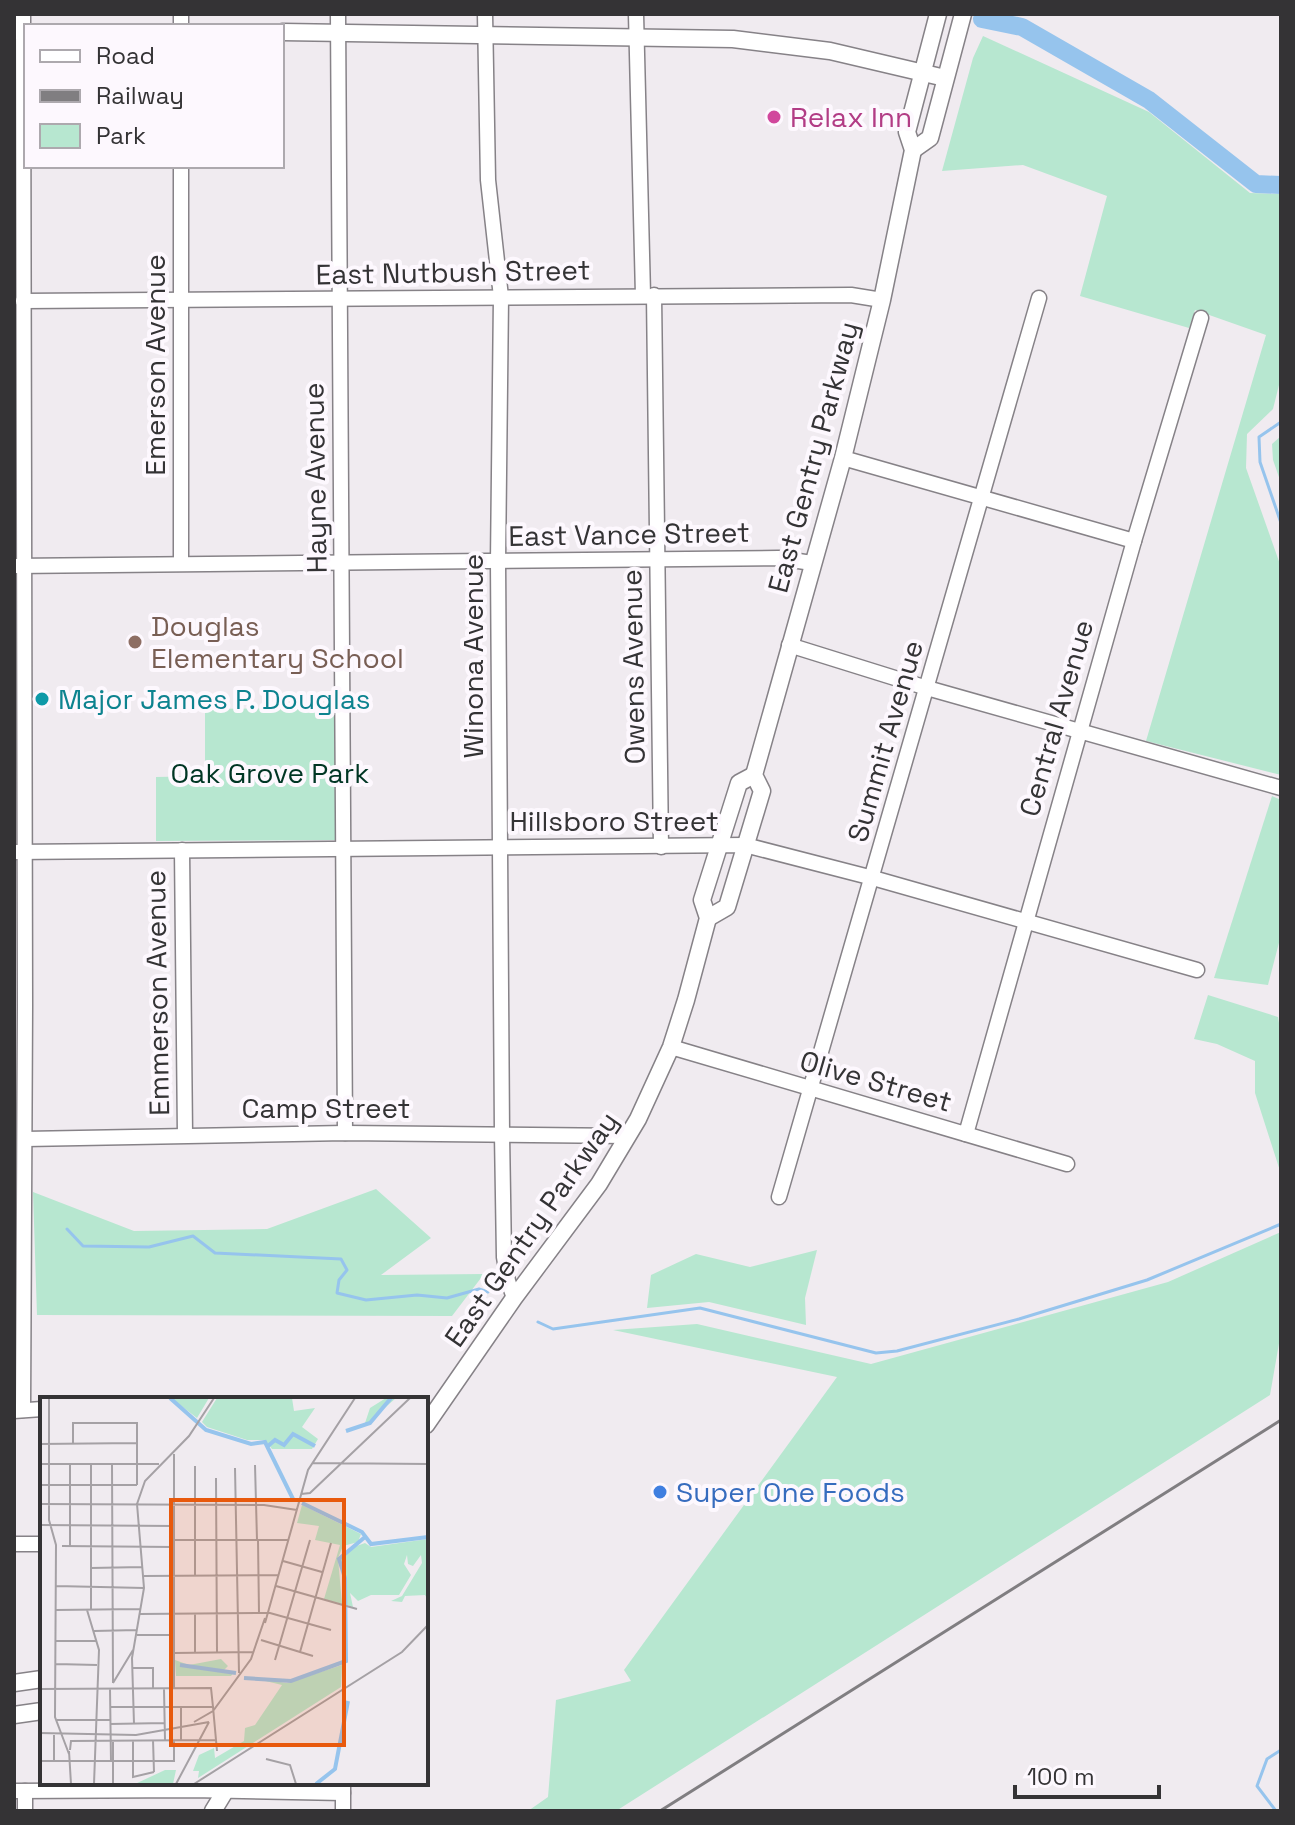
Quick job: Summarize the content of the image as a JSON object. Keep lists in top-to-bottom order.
{
  "streets": {
    "main road": ["East Gentry Parkway"],
    "street": [
      "East Nutbush Street",
      "Emerson Avenue",
      "Hayne Avenue",
      "East Vance Street",
      "Winona Avenue",
      "Owens Avenue",
      "Central Avenue",
      "Summit Avenue",
      "Hillsboro Street",
      "Emmerson Avenue",
      "Olive Street",
      "Camp Street"
    ]
  },
  "crossings": [
    ["East Nutbush Street", "Emerson Avenue"],
    ["East Nutbush Street", "East Gentry Parkway"],
    ["East Nutbush Street", "Hayne Avenue"],
    ["East Nutbush Street", "Winona Avenue"],
    ["East Nutbush Street", "Owens Avenue"],
    ["Emerson Avenue", "East Vance Street"],
    ["East Gentry Parkway", "East Vance Street"],
    ["East Gentry Parkway", "Winona Avenue"],
    ["East Gentry Parkway", "Hillsboro Street"],
    ["East Gentry Parkway", "Olive Street"],
    ["East Gentry Parkway", "Camp Street"],
    ["Hayne Avenue", "East Vance Street"],
    ["Hayne Avenue", "Hillsboro Street"],
    ["Hayne Avenue", "Camp Street"],
    ["East Vance Street", "Winona Avenue"],
    ["East Vance Street", "Owens Avenue"],
    ["Winona Avenue", "Hillsboro Street"],
    ["Winona Avenue", "Camp Street"],
    ["Owens Avenue", "Hillsboro Street"],
    ["Central Avenue", "Hillsboro Street"],
    ["Central Avenue", "Olive Street"],
    ["Summit Avenue", "Hillsboro Street"],
    ["Summit Avenue", "Olive Street"],
    ["Hillsboro Street", "Emmerson Avenue"],
    ["Emmerson Avenue", "Camp Street"]
  ],
  "parks": ["Oak Grove Park"],
  "places": [
    "Relax Inn",
    "Douglas Elementary School",
    "Major James P. Douglas",
    "Super One Foods"
  ],
  "legend": ["Road", "Railway", "Park"],
  "scale_bar": "100 m"
}
